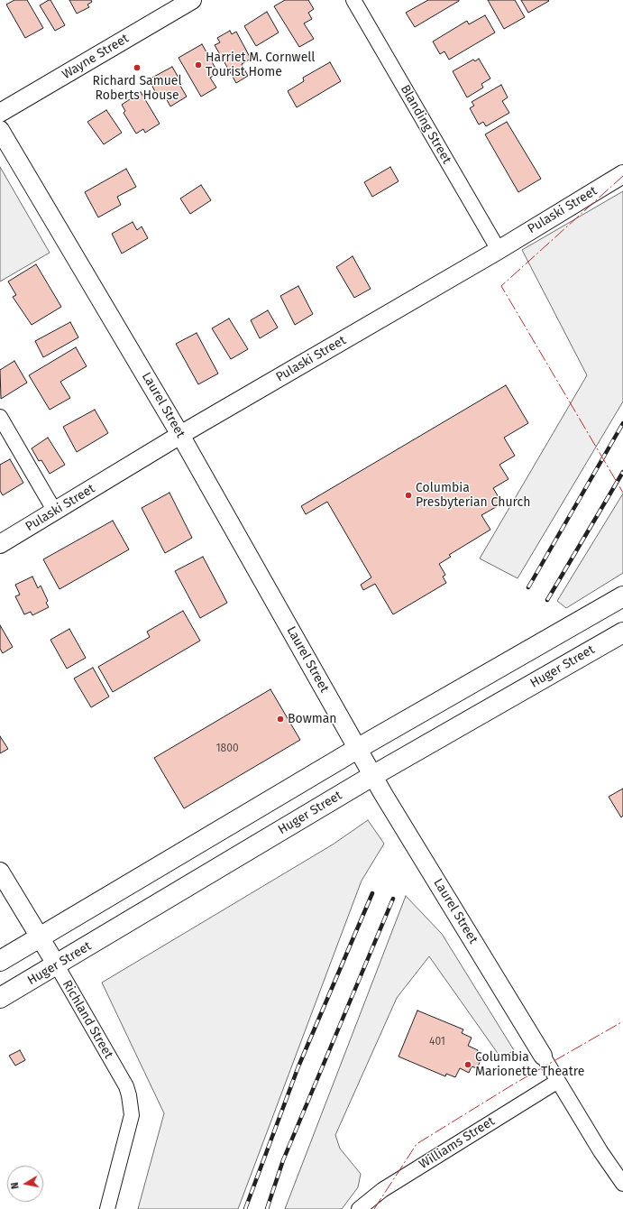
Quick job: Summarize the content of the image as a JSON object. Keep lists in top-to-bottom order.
{
  "streets": {
    "highway": ["Huger Street"],
    "street": [
      "Wayne Street",
      "Blanding Street",
      "Pulaski Street",
      "Laurel Street",
      "Richland Street",
      "Williams Street"
    ]
  },
  "crossings": [
    ["Blanding Street", "Pulaski Street"],
    ["Pulaski Street", "Laurel Street"],
    ["Laurel Street", "Huger Street"],
    ["Laurel Street", "Williams Street"],
    ["Huger Street", "Richland Street"]
  ],
  "places": [
    "Harriet M. Cornwell Tourist Home",
    "Richard Samuel Roberts House",
    "Columbia Presbyterian Church",
    "Bowman",
    "Columbia Marionette Theatre"
  ],
  "house_numbers": ["1800", "401"],
  "north": "left"
}
